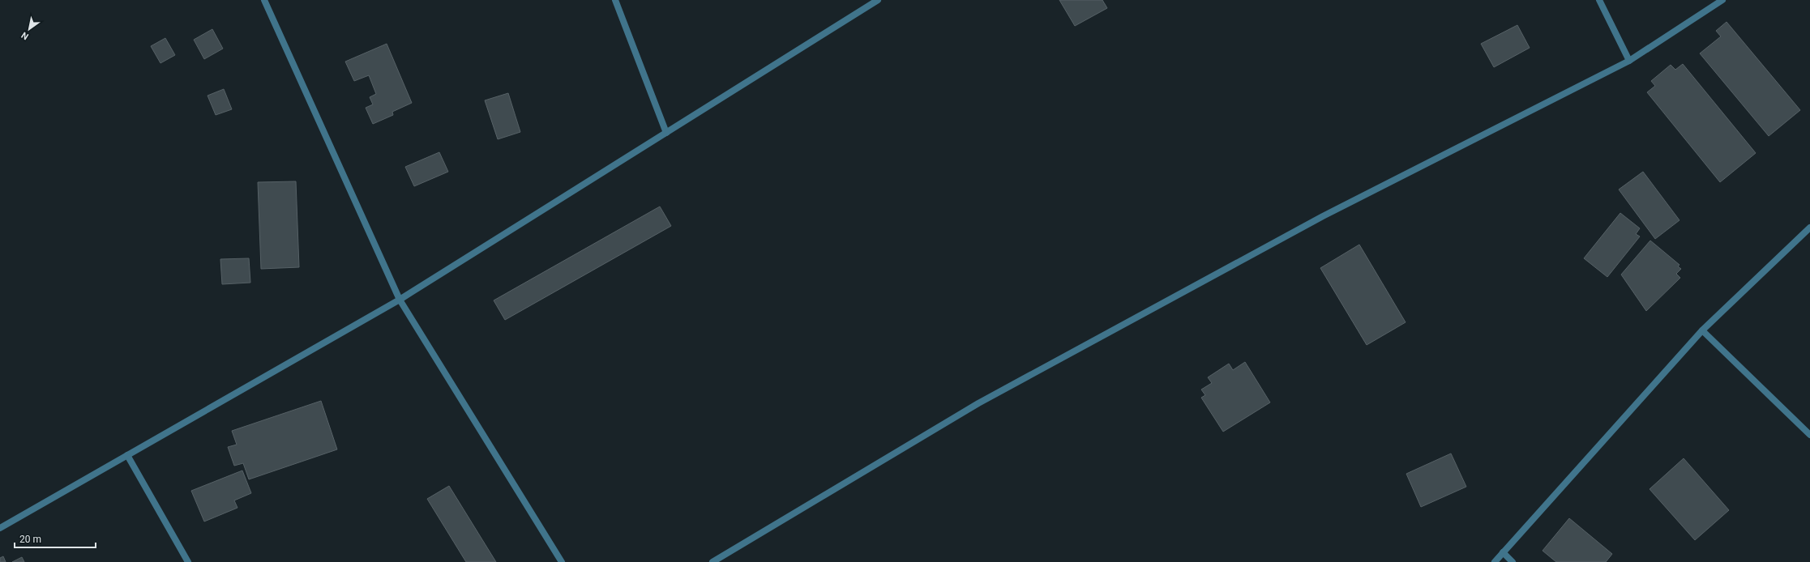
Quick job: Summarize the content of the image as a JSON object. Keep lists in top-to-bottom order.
{
  "scale_bar": "20 m",
  "north": "bottom left"
}
